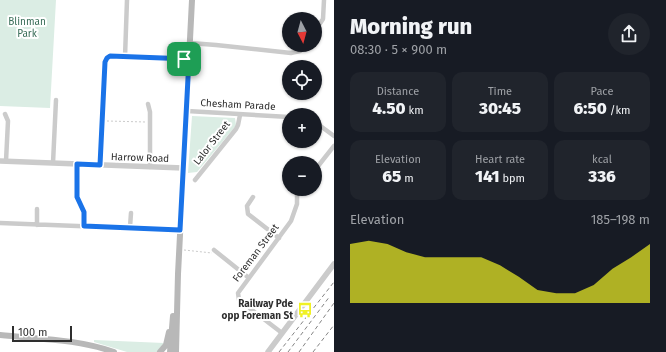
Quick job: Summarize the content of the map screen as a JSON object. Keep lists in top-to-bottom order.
{
  "streets": {
    "street": [
      "Chesham Parade",
      "Lalor Street",
      "Harrow Road",
      "Foreman Street"
    ]
  },
  "crossings": [
    ["Chesham Parade", "Lalor Street"]
  ],
  "parks": ["Blinman Park"],
  "places": {
    "bus stop": ["Railway Pde opp Foreman St"]
  },
  "scale_bar": "100 m",
  "north": "bottom",
  "page": {
    "heading": ["Morning run", "08:30 · 5 × 900 m"],
    "map_buttons": ["+", "−"],
    "stats": [
      ["Distance", "4.50 km"],
      ["Time", "30:45"],
      ["Pace", "6:50 /km"],
      ["Elevation", "65 m"],
      ["Heart rate", "141 bpm"],
      ["kcal", "336"]
    ],
    "chart": ["Elevation", "185–198 m"],
    "scale": "100 m"
  }
}
